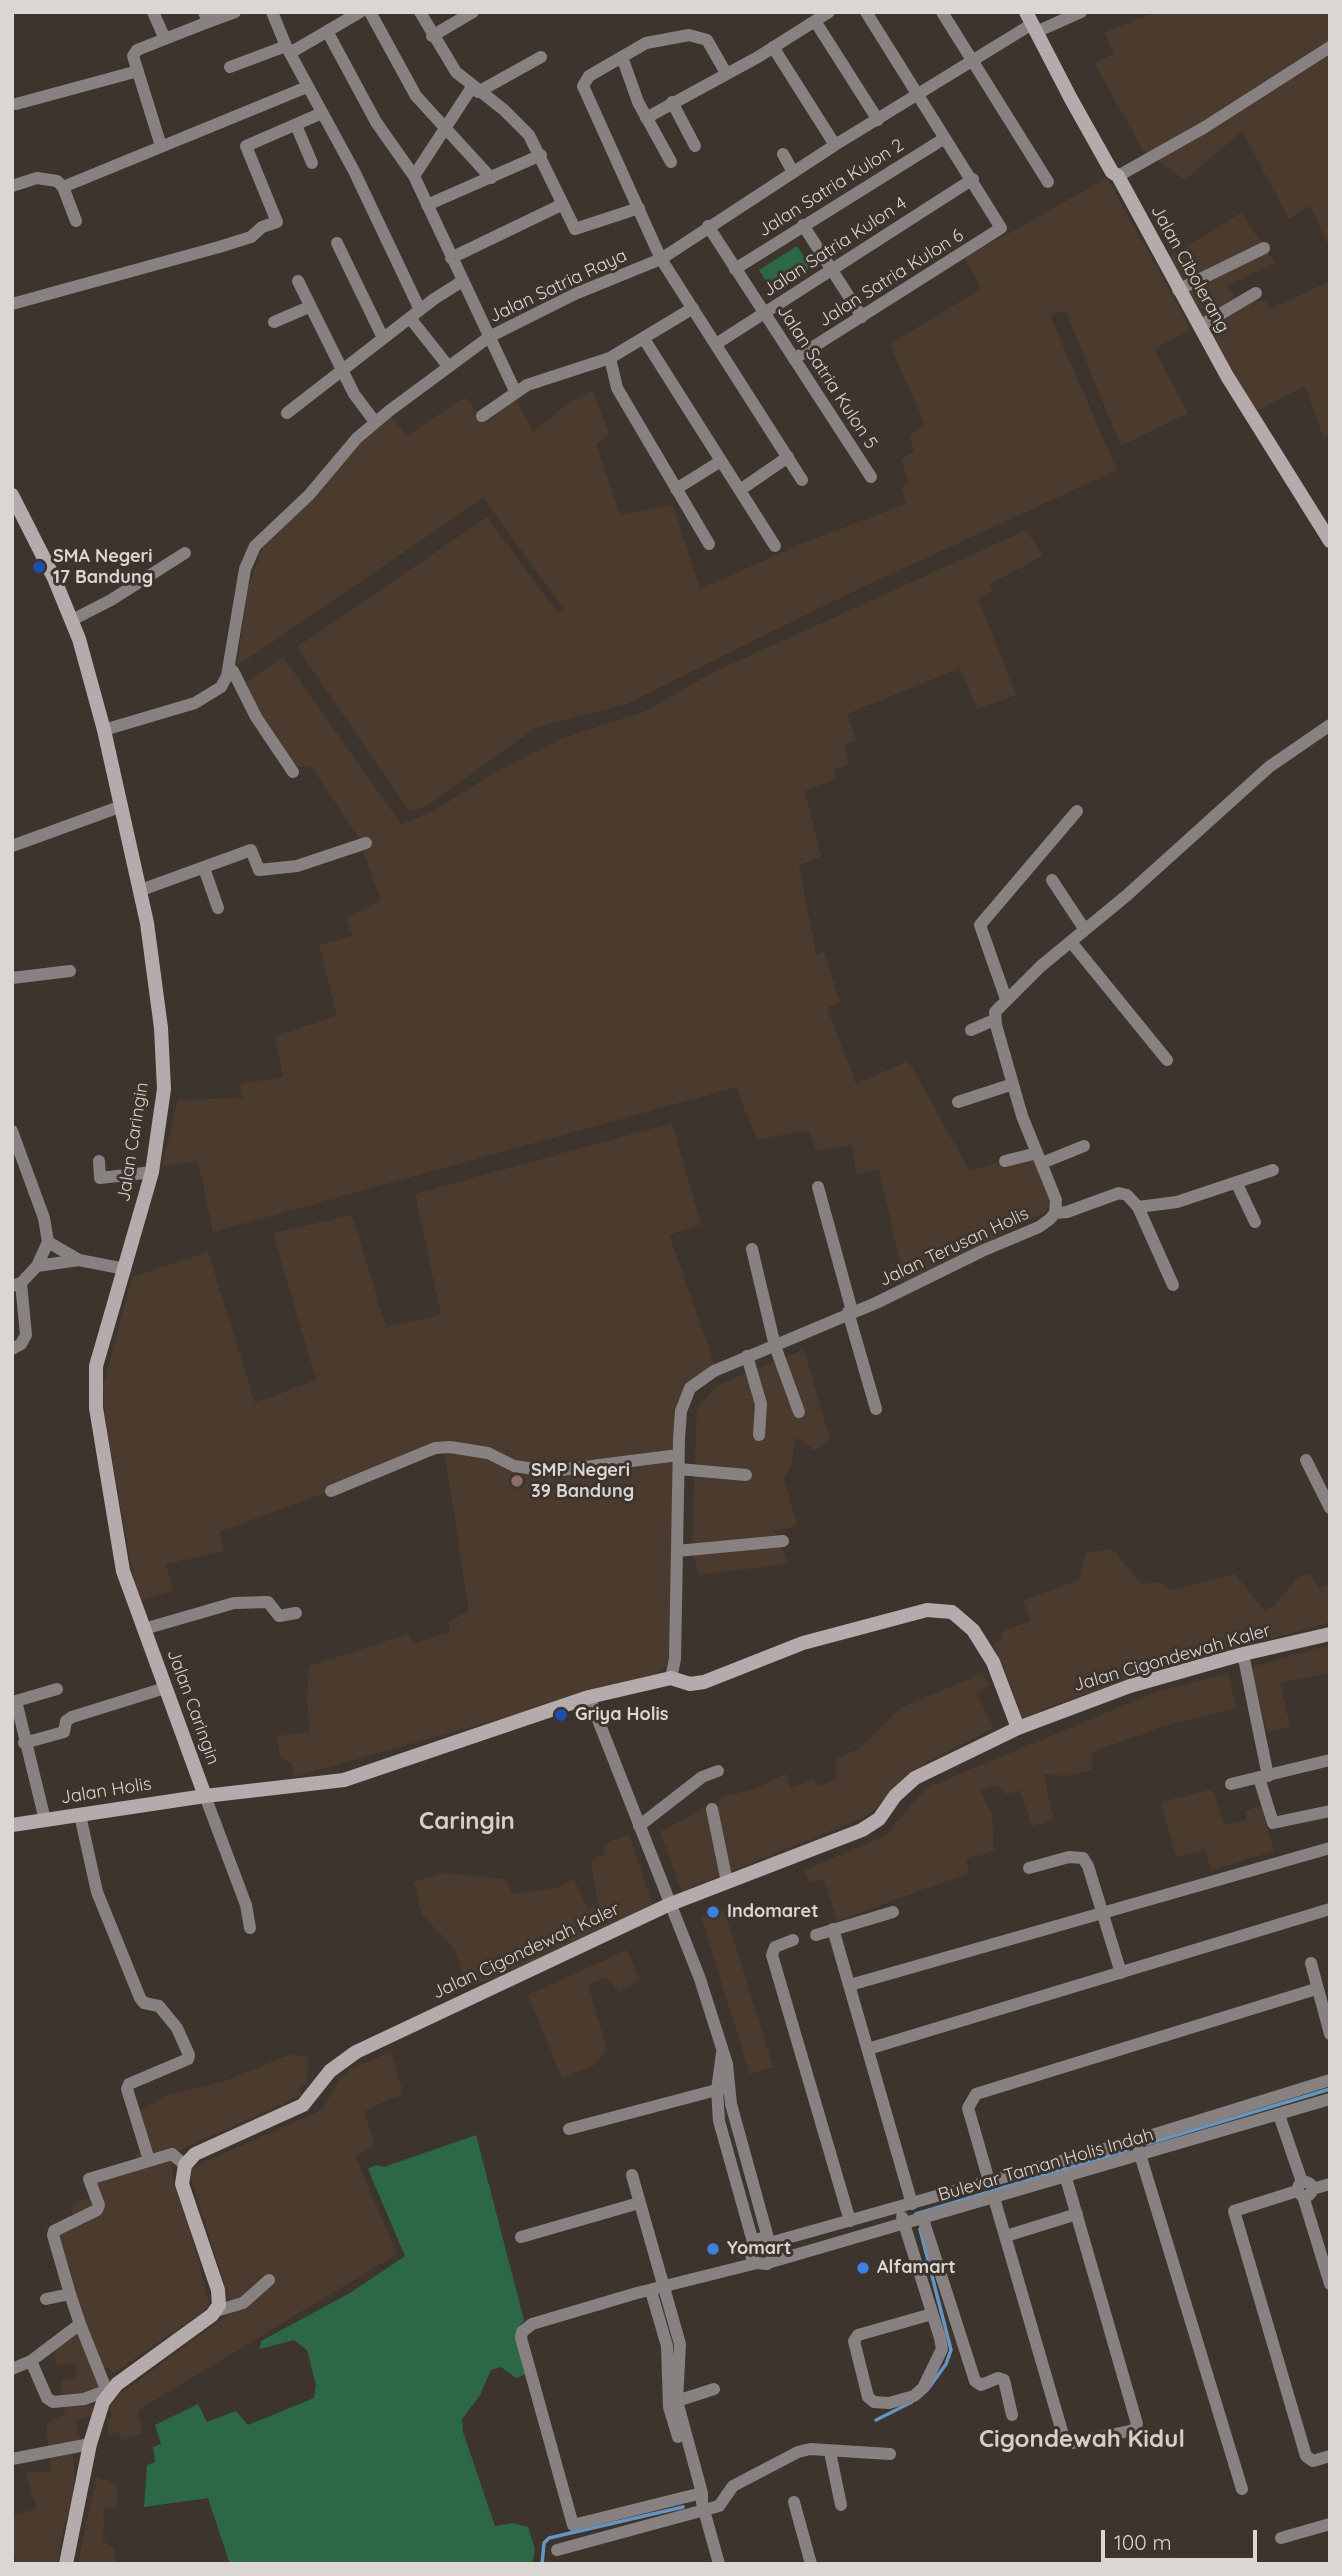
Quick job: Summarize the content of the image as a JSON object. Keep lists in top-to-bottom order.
{
  "streets": {
    "main road": [
      "Jalan Cibolerang",
      "Jalan Caringin",
      "Jalan Cigondewah Kaler",
      "Jalan Holis"
    ],
    "street": [
      "Jalan Satria Kulon 2",
      "Jalan Satria Kulon 4",
      "Jalan Satria Kulon 6",
      "Jalan Satria Raya",
      "Jalan Satria Kulon 5",
      "Jalan Terusan Holis",
      "Bulevar Taman Holis Indah"
    ]
  },
  "crossings": [
    ["Jalan Satria Kulon 2", "Jalan Satria Kulon 5"],
    ["Jalan Satria Kulon 4", "Jalan Satria Kulon 6"],
    ["Jalan Satria Kulon 4", "Jalan Satria Kulon 5"],
    ["Jalan Cibolerang", "Jalan Satria Raya"],
    ["Jalan Satria Kulon 6", "Jalan Satria Kulon 5"],
    ["Jalan Satria Raya", "Jalan Satria Kulon 5"],
    ["Jalan Satria Raya", "Jalan Caringin"],
    ["Jalan Caringin", "Jalan Holis"],
    ["Jalan Terusan Holis", "Jalan Holis"],
    ["Jalan Cigondewah Kaler", "Jalan Holis"]
  ],
  "districts": ["Caringin", "Cigondewah Kidul"],
  "places": [
    "SMA Negeri 17 Bandung",
    "SMP Negeri 39 Bandung",
    "Griya Holis",
    "Indomaret",
    "Yomart",
    "Alfamart"
  ],
  "scale_bar": "100 m"
}
